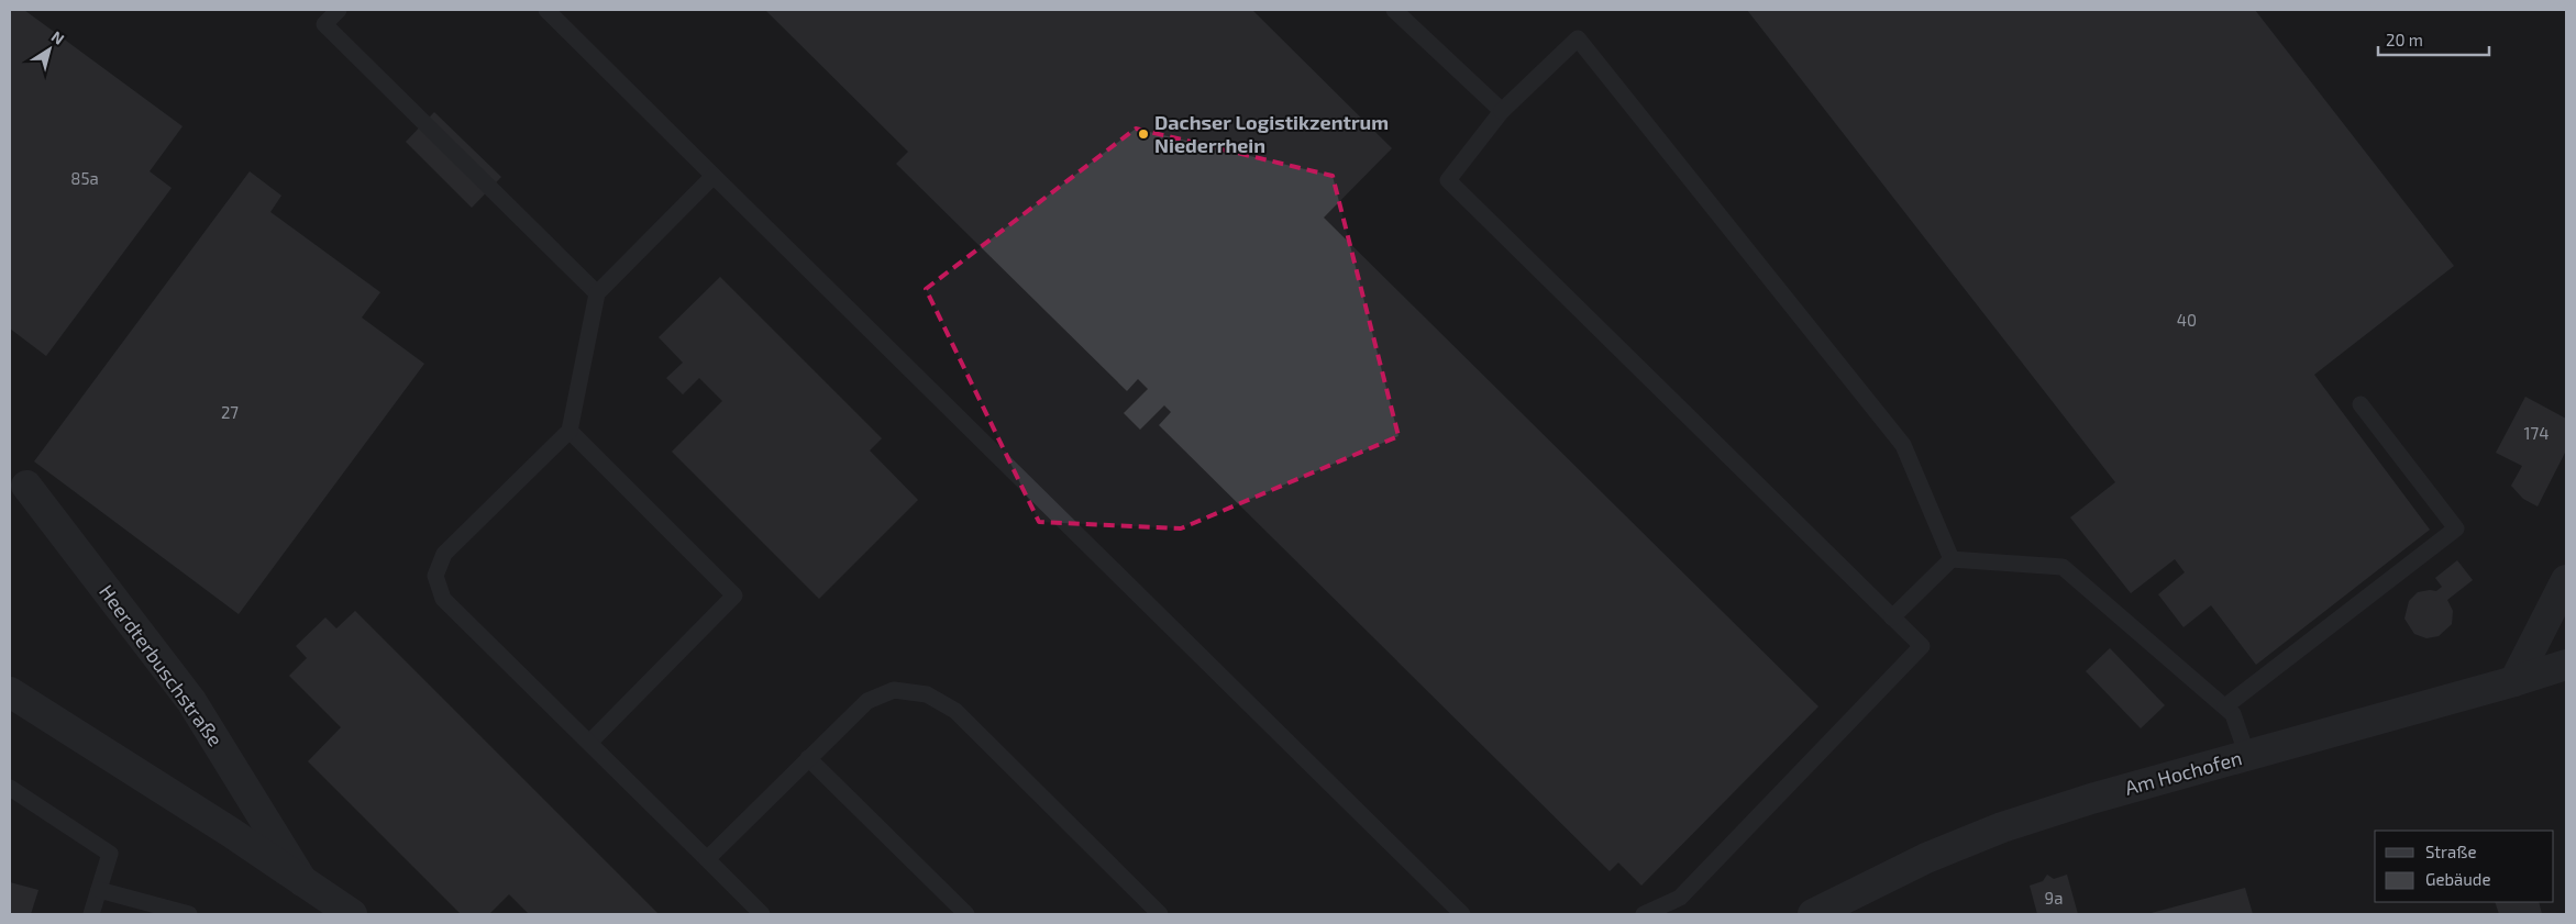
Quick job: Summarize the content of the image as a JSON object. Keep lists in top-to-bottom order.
{
  "streets": {
    "street": ["Heerdterbuschstraße", "Am Hochofen"]
  },
  "places": ["Dachser Logistikzentrum Niederrhein"],
  "house_numbers": [
    "85a",
    "40",
    "27",
    "174",
    "9a"
  ],
  "legend": ["Straße", "Gebäude"],
  "scale_bar": "20 m",
  "north": "top right"
}
